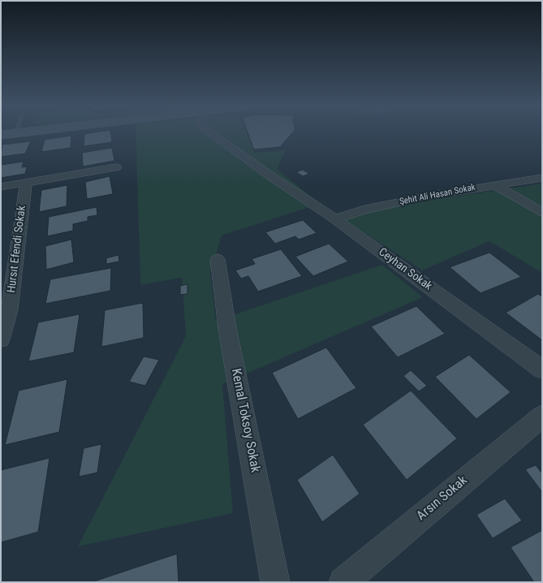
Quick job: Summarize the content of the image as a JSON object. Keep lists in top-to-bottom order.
{
  "streets": {
    "street": [
      "Şehit Ali Hasan Sokak",
      "Hursıt Efendi Sokak",
      "Ceyhan Sokak",
      "Kemal Toksoy Sokak",
      "Arsın Sokak"
    ]
  },
  "crossings": [
    ["Şehit Ali Hasan Sokak", "Ceyhan Sokak"]
  ]
}
